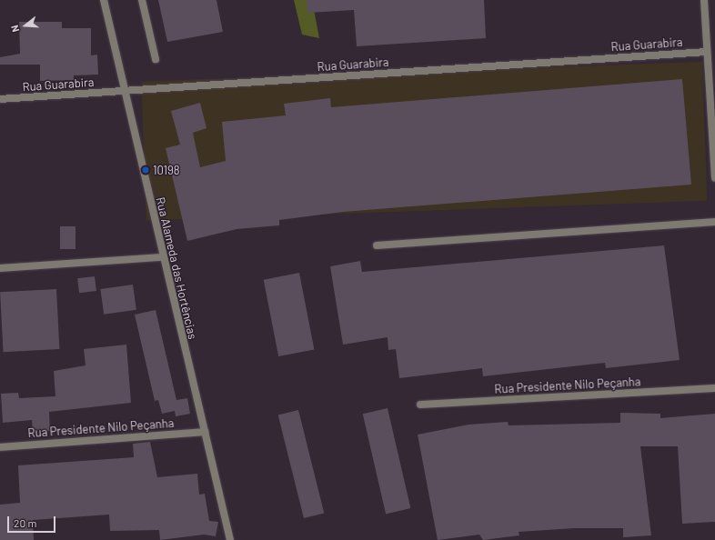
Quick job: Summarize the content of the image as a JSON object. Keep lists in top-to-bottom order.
{
  "streets": {
    "street": ["Rua Guarabira", "Rua Alameda das Hortências", "Rua Presidente Nilo Peçanha"]
  },
  "crossings": [
    ["Rua Guarabira", "Rua Alameda das Hortências"],
    ["Rua Alameda das Hortências", "Rua Presidente Nilo Peçanha"]
  ],
  "places": ["10198"],
  "scale_bar": "20 m",
  "north": "left"
}
